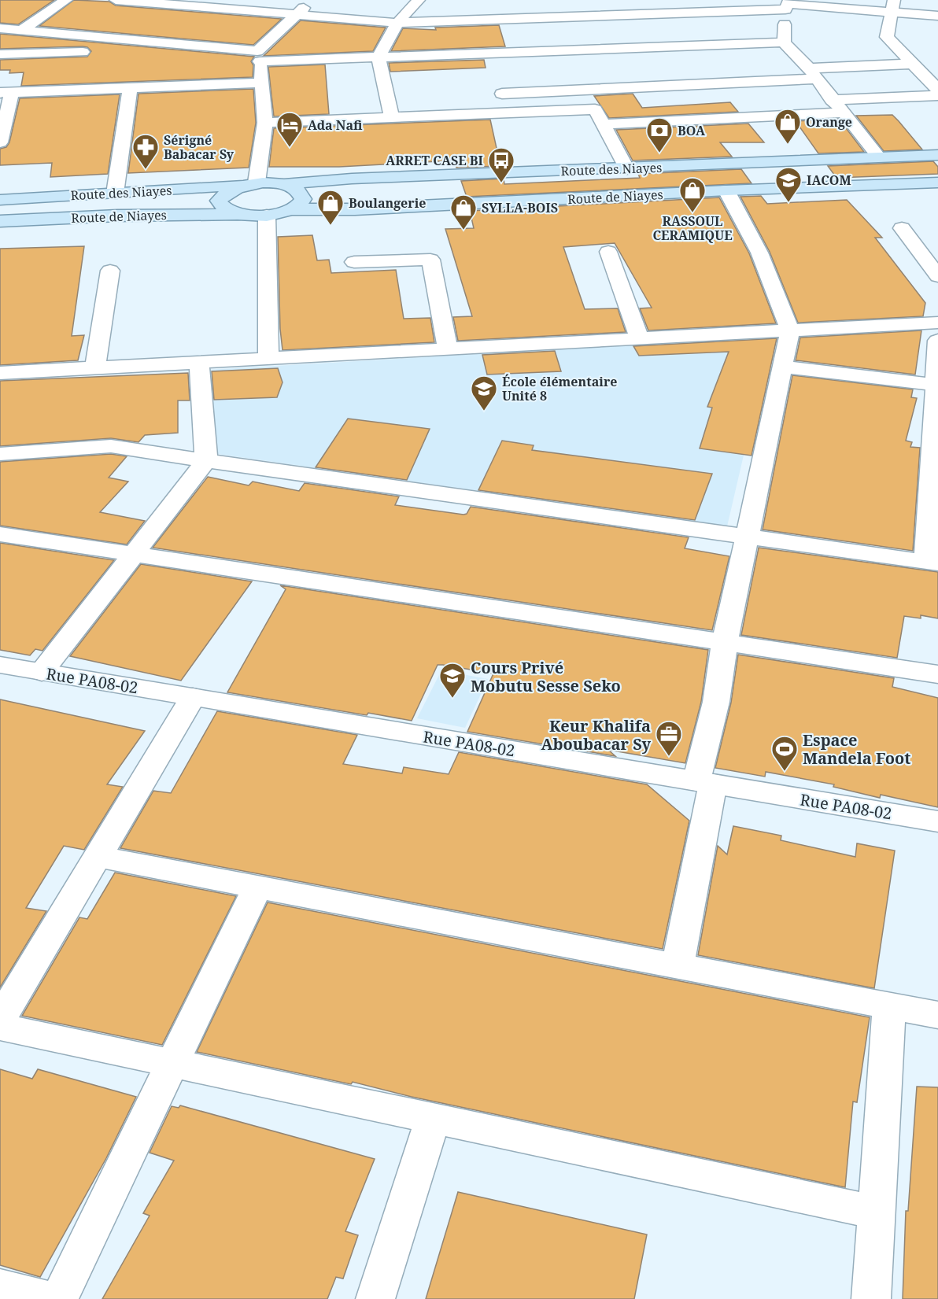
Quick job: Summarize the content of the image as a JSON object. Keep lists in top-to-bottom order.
{
  "streets": {
    "main road": ["Route des Niayes", "Route de Niayes"],
    "street": ["Rue PA08-02"]
  },
  "places": {
    "shop": [
      "Orange",
      "RASSOUL CERAMIQUE",
      "Boulangerie",
      "SYLLA-BOIS"
    ],
    "hotel": ["Ada Nafi"],
    "bank": ["BOA"],
    "pharmacy": ["Sérigné Babacar Sy"],
    "bus stop": ["ARRET CASE BI"],
    "school or university": ["IACOM", "École élémentaire Unité 8", "Cours Privé Mobutu Sesse Seko"],
    "office": ["Keur Khalifa Aboubacar Sy"],
    "sports": ["Espace Mandela Foot"]
  }
}
